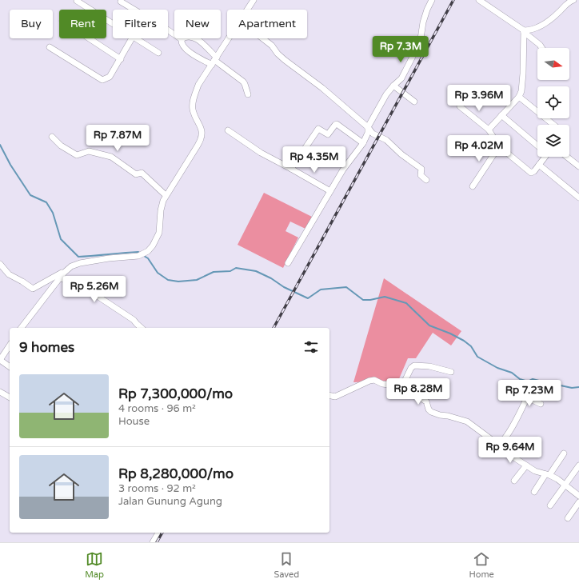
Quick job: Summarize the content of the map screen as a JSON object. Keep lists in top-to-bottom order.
{
  "north": "right",
  "page": {
    "chip": [
      "Buy",
      "Rent",
      "Filters",
      "New",
      "Apartment"
    ],
    "price": [
      "Rp 7.3M",
      "Rp 3.96M",
      "Rp 7.87M",
      "Rp 4.02M",
      "Rp 4.35M",
      "Rp 5.26M",
      "Rp 8.28M",
      "Rp 7.23M",
      "Rp 9.64M"
    ],
    "heading": "9 homes",
    "list": [
      {
        "name": "Rp 7,300,000/mo",
        "note": "4 rooms · 96 m² · House"
      },
      {
        "name": "Rp 8,280,000/mo",
        "note": "3 rooms · 92 m² · Jalan Gunung Agung"
      }
    ],
    "tabs": ["Map", "Saved", "Home"]
  }
}
